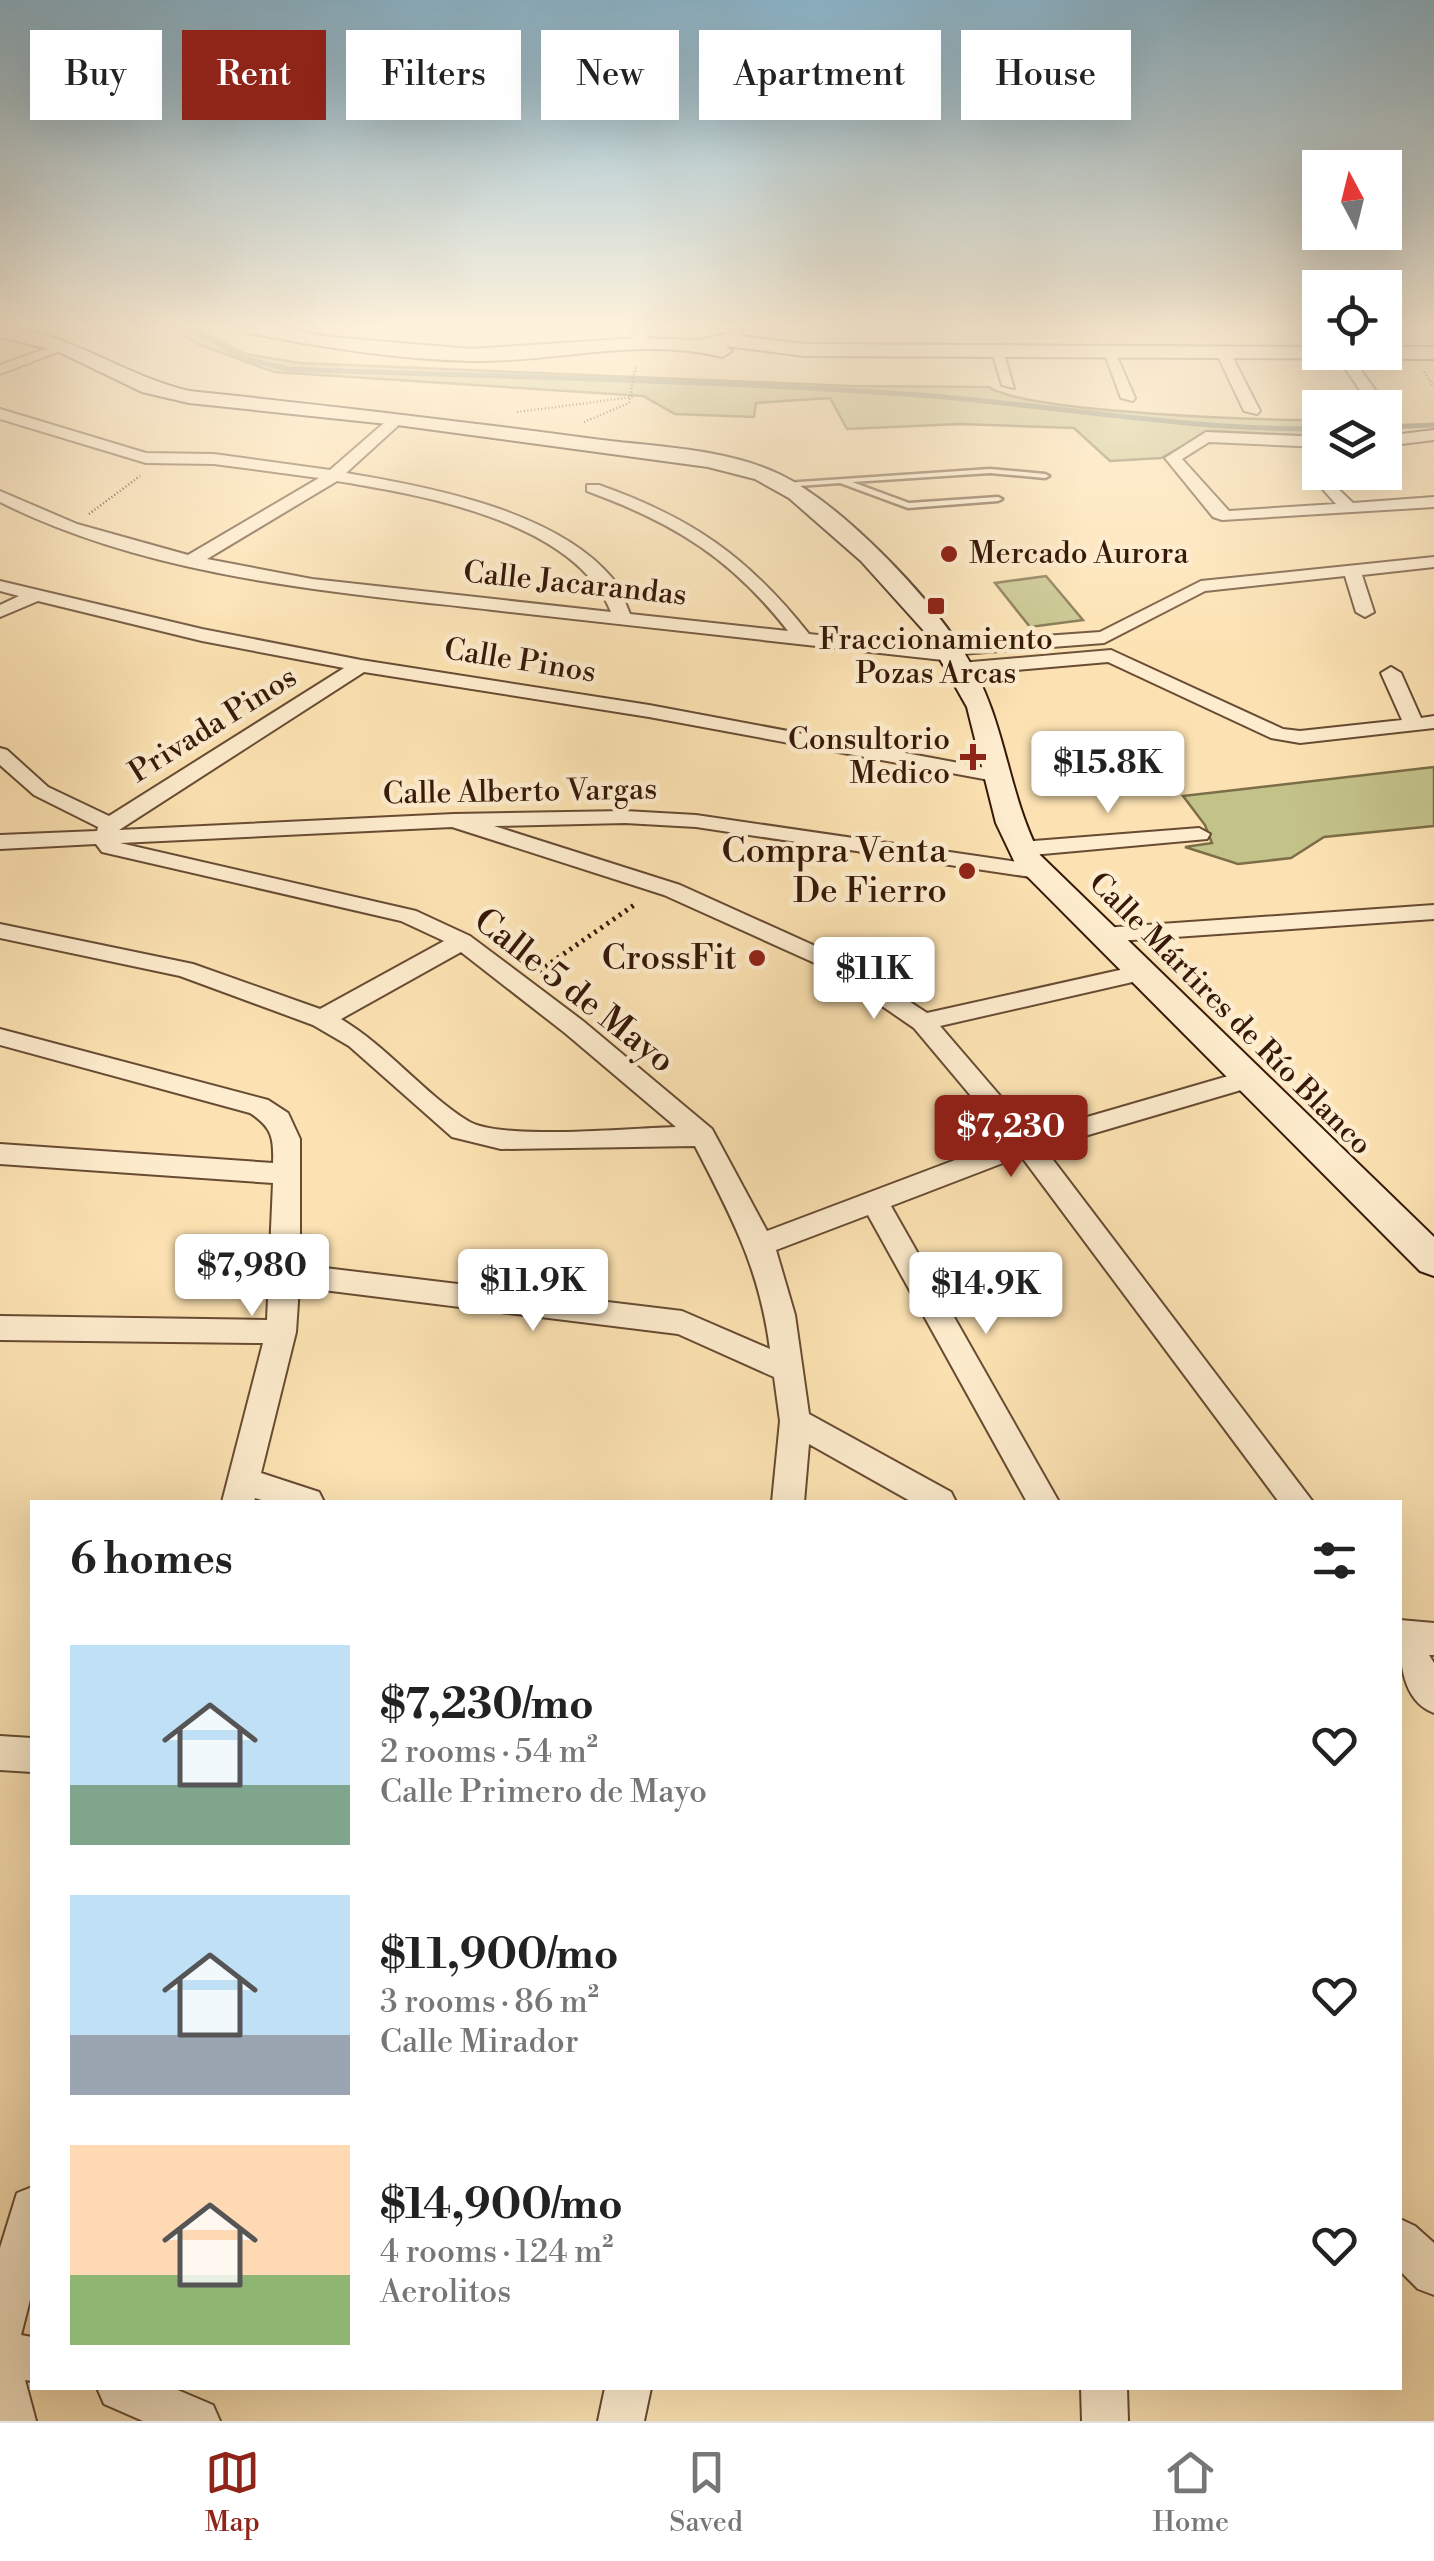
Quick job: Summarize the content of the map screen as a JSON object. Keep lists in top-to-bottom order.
{
  "streets": {
    "main road": ["Calle Mártires de Río Blanco"],
    "street": [
      "Calle Jacarandas",
      "Calle Pinos",
      "Privada Pinos",
      "Calle Alberto Vargas",
      "Calle 5 de Mayo"
    ]
  },
  "crossings": [
    ["Calle Jacarandas", "Calle Mártires de Río Blanco"],
    ["Calle Pinos", "Privada Pinos"],
    ["Calle Pinos", "Calle Mártires de Río Blanco"],
    ["Privada Pinos", "Calle Alberto Vargas"],
    ["Privada Pinos", "Calle 5 de Mayo"],
    ["Calle Alberto Vargas", "Calle 5 de Mayo"],
    ["Calle Alberto Vargas", "Calle Mártires de Río Blanco"]
  ],
  "places": {
    "other": ["Mercado Aurora", "Compra Venta De Fierro", "CrossFit"],
    "transit": ["Fraccionamiento Pozas Arcas"],
    "health": ["Consultorio Medico"]
  },
  "north": "top",
  "page": {
    "chip": [
      "Buy",
      "Rent",
      "Filters",
      "New",
      "Apartment",
      "House"
    ],
    "price": [
      "$15.8K",
      "$11K",
      "$7,230",
      "$7,980",
      "$11.9K",
      "$14.9K"
    ],
    "heading": "6 homes",
    "list": [
      {
        "name": "$7,230/mo",
        "note": "2 rooms · 54 m² · Calle Primero de Mayo"
      },
      {
        "name": "$11,900/mo",
        "note": "3 rooms · 86 m² · Calle Mirador"
      },
      {
        "name": "$14,900/mo",
        "note": "4 rooms · 124 m² · Aerolitos"
      }
    ],
    "tabs": ["Map", "Saved", "Home"]
  }
}
